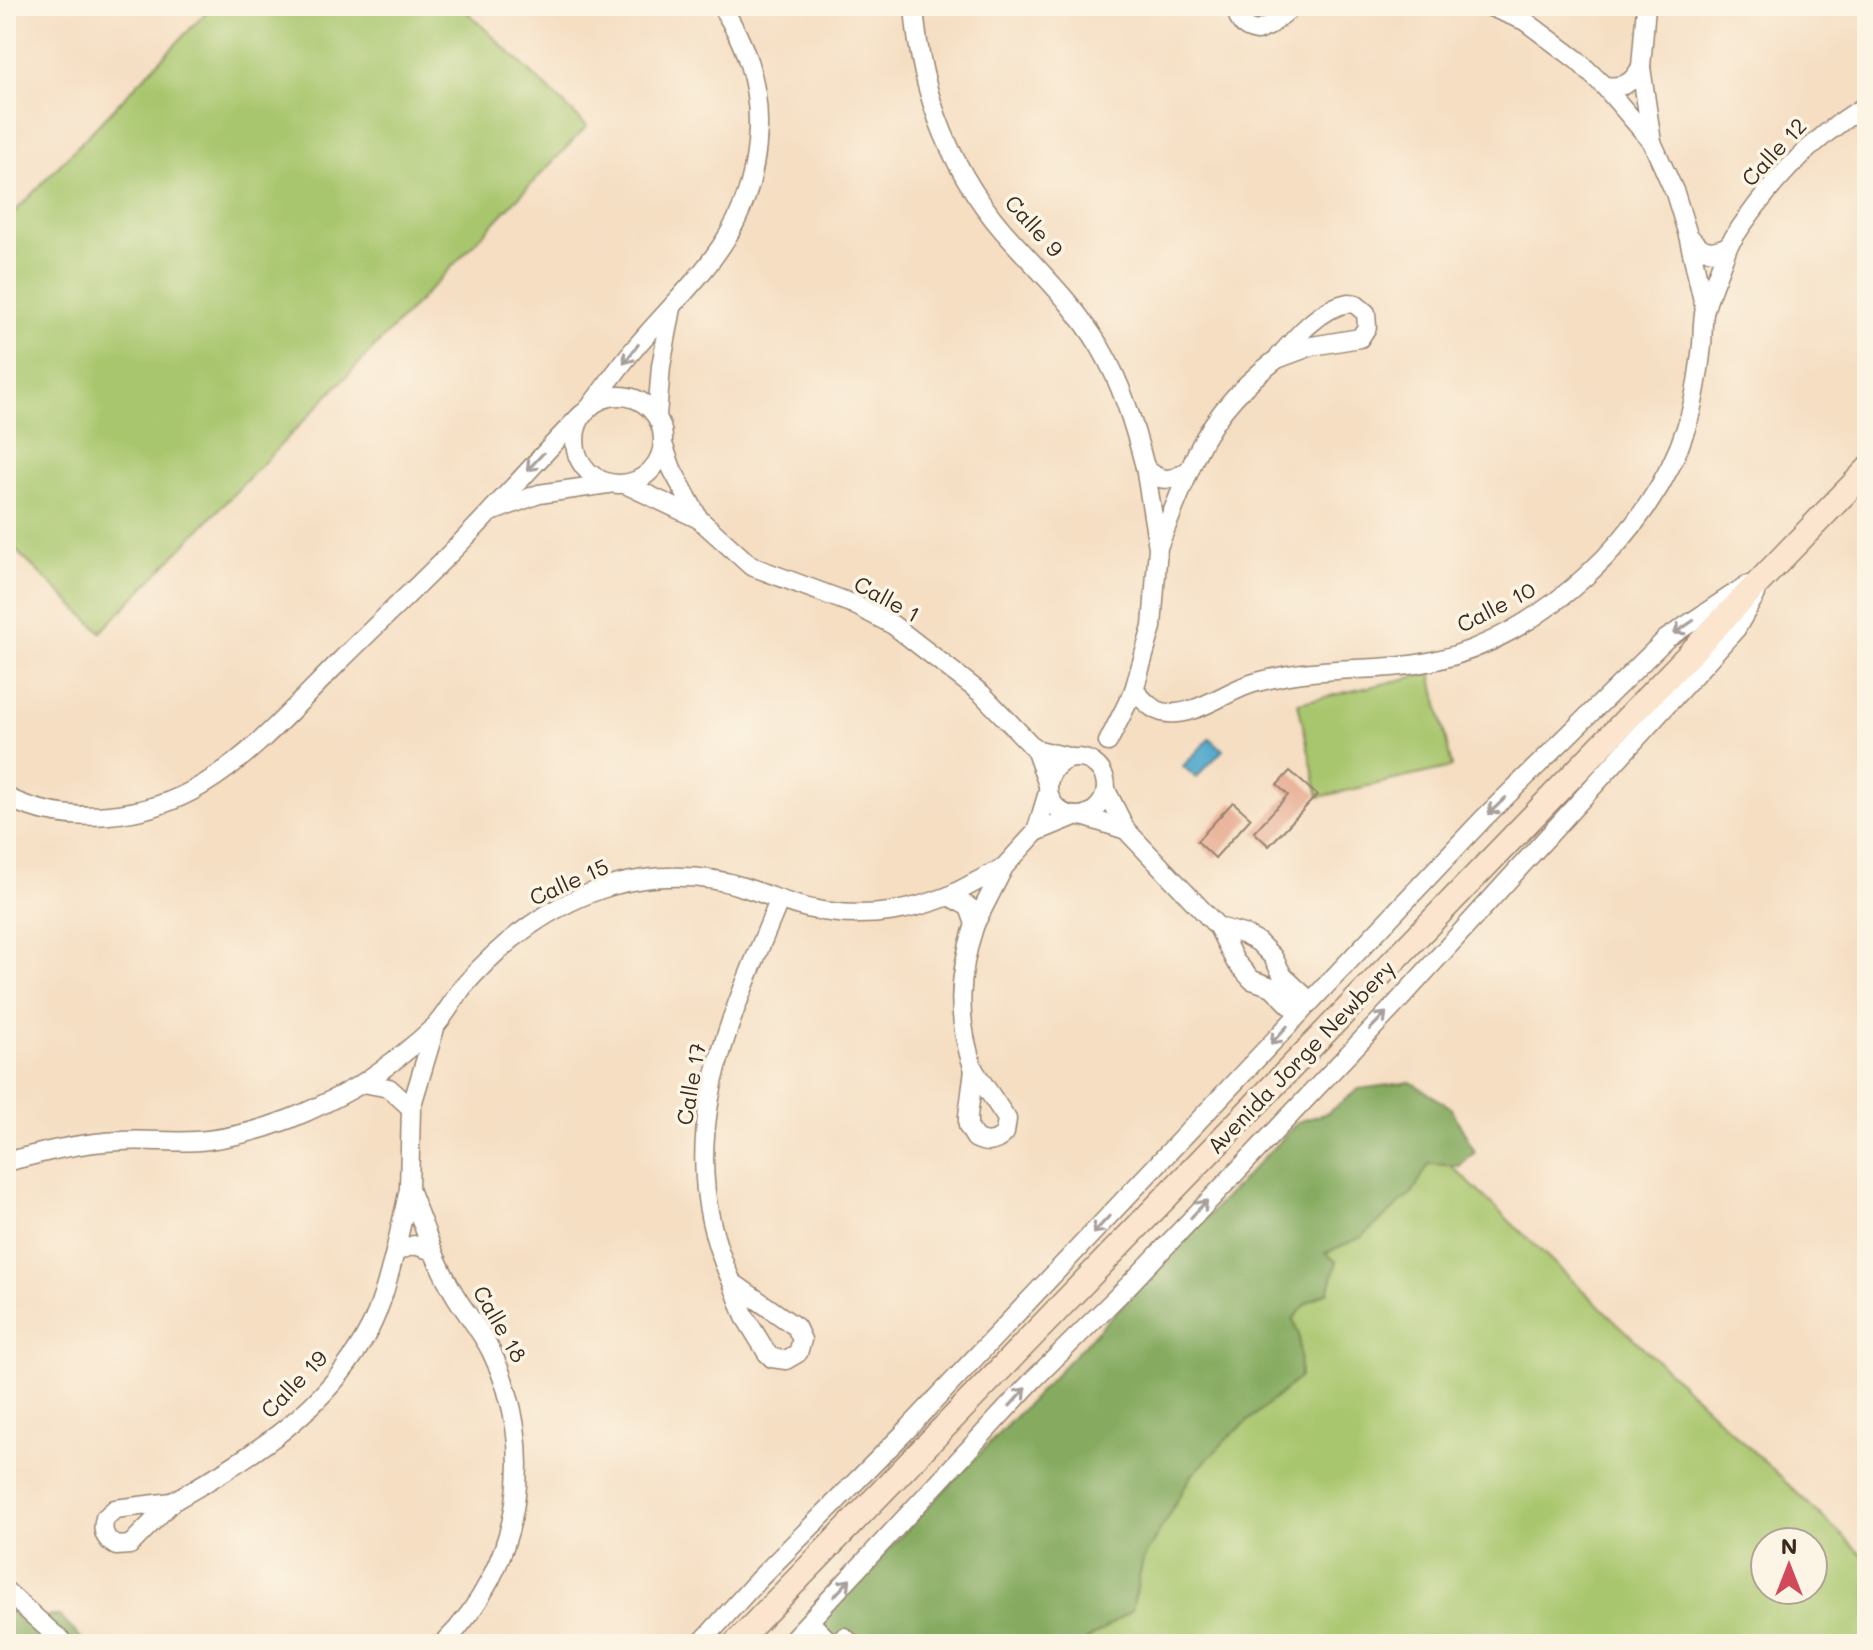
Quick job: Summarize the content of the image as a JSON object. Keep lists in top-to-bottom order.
{
  "streets": {
    "main road": ["Avenida Jorge Newbery"],
    "street": [
      "Calle 12",
      "Calle 9",
      "Calle 1",
      "Calle 10",
      "Calle 15",
      "Calle 17",
      "Calle 18",
      "Calle 19"
    ]
  },
  "crossings": [
    ["Calle 12", "Calle 10"],
    ["Calle 15", "Calle 17"],
    ["Calle 18", "Calle 19"]
  ],
  "north": "top"
}
